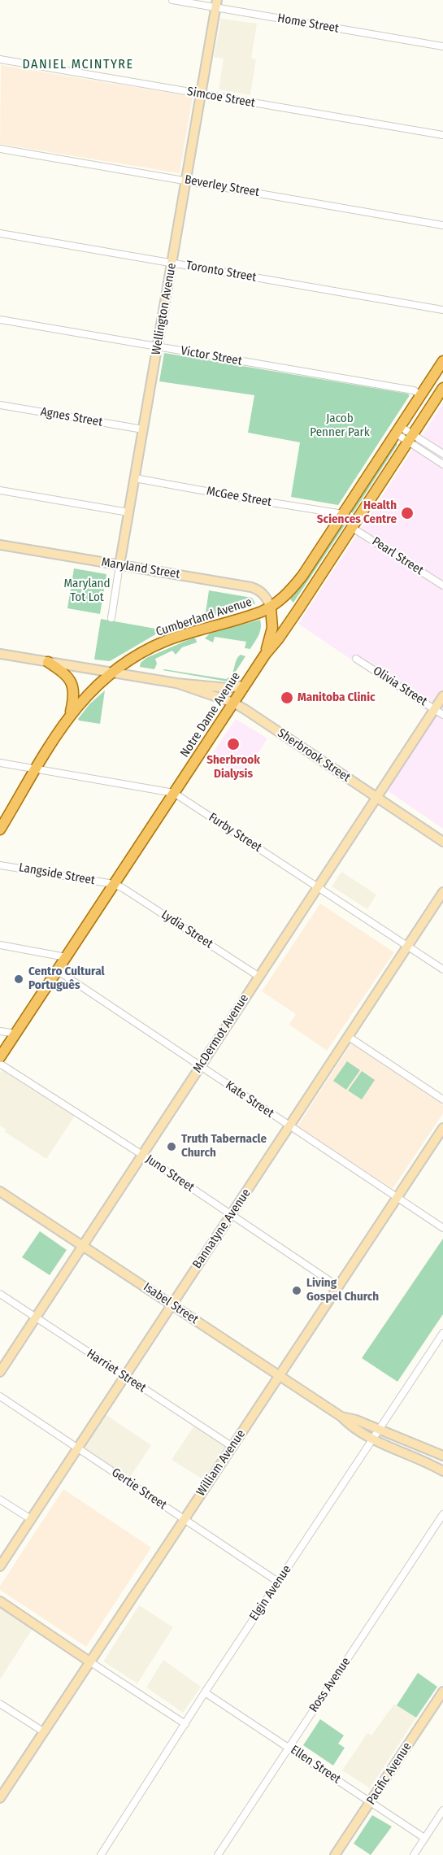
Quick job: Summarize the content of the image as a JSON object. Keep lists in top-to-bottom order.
{
  "streets": {
    "main road": ["Cumberland Avenue", "Notre Dame Avenue"],
    "street": [
      "Home Street",
      "Simcoe Street",
      "Beverley Street",
      "Toronto Street",
      "Wellington Avenue",
      "Victor Street",
      "Agnes Street",
      "McGee Street",
      "Pearl Street",
      "Maryland Street",
      "Olivia Street",
      "Sherbrook Street",
      "Furby Street",
      "Langside Street",
      "Lydia Street",
      "McDermot Avenue",
      "Kate Street",
      "Juno Street",
      "Bannatyne Avenue",
      "Isabel Street",
      "Harriet Street",
      "William Avenue",
      "Gertie Street",
      "Elgin Avenue",
      "Ross Avenue",
      "Ellen Street",
      "Pacific Avenue"
    ]
  },
  "crossings": [
    ["Home Street", "Wellington Avenue"],
    ["Simcoe Street", "Wellington Avenue"],
    ["Beverley Street", "Wellington Avenue"],
    ["Toronto Street", "Wellington Avenue"],
    ["Wellington Avenue", "Victor Street"],
    ["Wellington Avenue", "Agnes Street"],
    ["Wellington Avenue", "McGee Street"],
    ["Wellington Avenue", "Maryland Street"],
    ["Pearl Street", "Notre Dame Avenue"],
    ["Maryland Street", "Cumberland Avenue"],
    ["Cumberland Avenue", "Sherbrook Street"],
    ["Cumberland Avenue", "Furby Street"],
    ["Olivia Street", "McDermot Avenue"],
    ["Notre Dame Avenue", "Sherbrook Street"],
    ["Notre Dame Avenue", "Furby Street"],
    ["Notre Dame Avenue", "Langside Street"],
    ["Notre Dame Avenue", "Lydia Street"],
    ["Notre Dame Avenue", "Kate Street"],
    ["Sherbrook Street", "McDermot Avenue"],
    ["Furby Street", "McDermot Avenue"],
    ["Furby Street", "Bannatyne Avenue"],
    ["Langside Street", "Lydia Street"],
    ["Lydia Street", "McDermot Avenue"],
    ["McDermot Avenue", "Kate Street"],
    ["McDermot Avenue", "Juno Street"],
    ["McDermot Avenue", "Isabel Street"],
    ["McDermot Avenue", "Harriet Street"],
    ["Kate Street", "Bannatyne Avenue"],
    ["Kate Street", "William Avenue"],
    ["Juno Street", "Bannatyne Avenue"],
    ["Juno Street", "William Avenue"],
    ["Bannatyne Avenue", "Isabel Street"],
    ["Bannatyne Avenue", "Harriet Street"],
    ["Bannatyne Avenue", "Gertie Street"],
    ["Isabel Street", "William Avenue"],
    ["Isabel Street", "Elgin Avenue"],
    ["Harriet Street", "William Avenue"],
    ["William Avenue", "Gertie Street"],
    ["Gertie Street", "Elgin Avenue"],
    ["Elgin Avenue", "Ellen Street"],
    ["Ross Avenue", "Ellen Street"],
    ["Ellen Street", "Pacific Avenue"]
  ],
  "districts": ["DANIEL MCINTYRE"],
  "parks": ["Jacob Penner Park", "Maryland Tot Lot"],
  "places": [
    "Health Sciences Centre",
    "Manitoba Clinic",
    "Sherbrook Dialysis",
    "Centro Cultural Português",
    "Truth Tabernacle Church",
    "Living Gospel Church"
  ]
}
